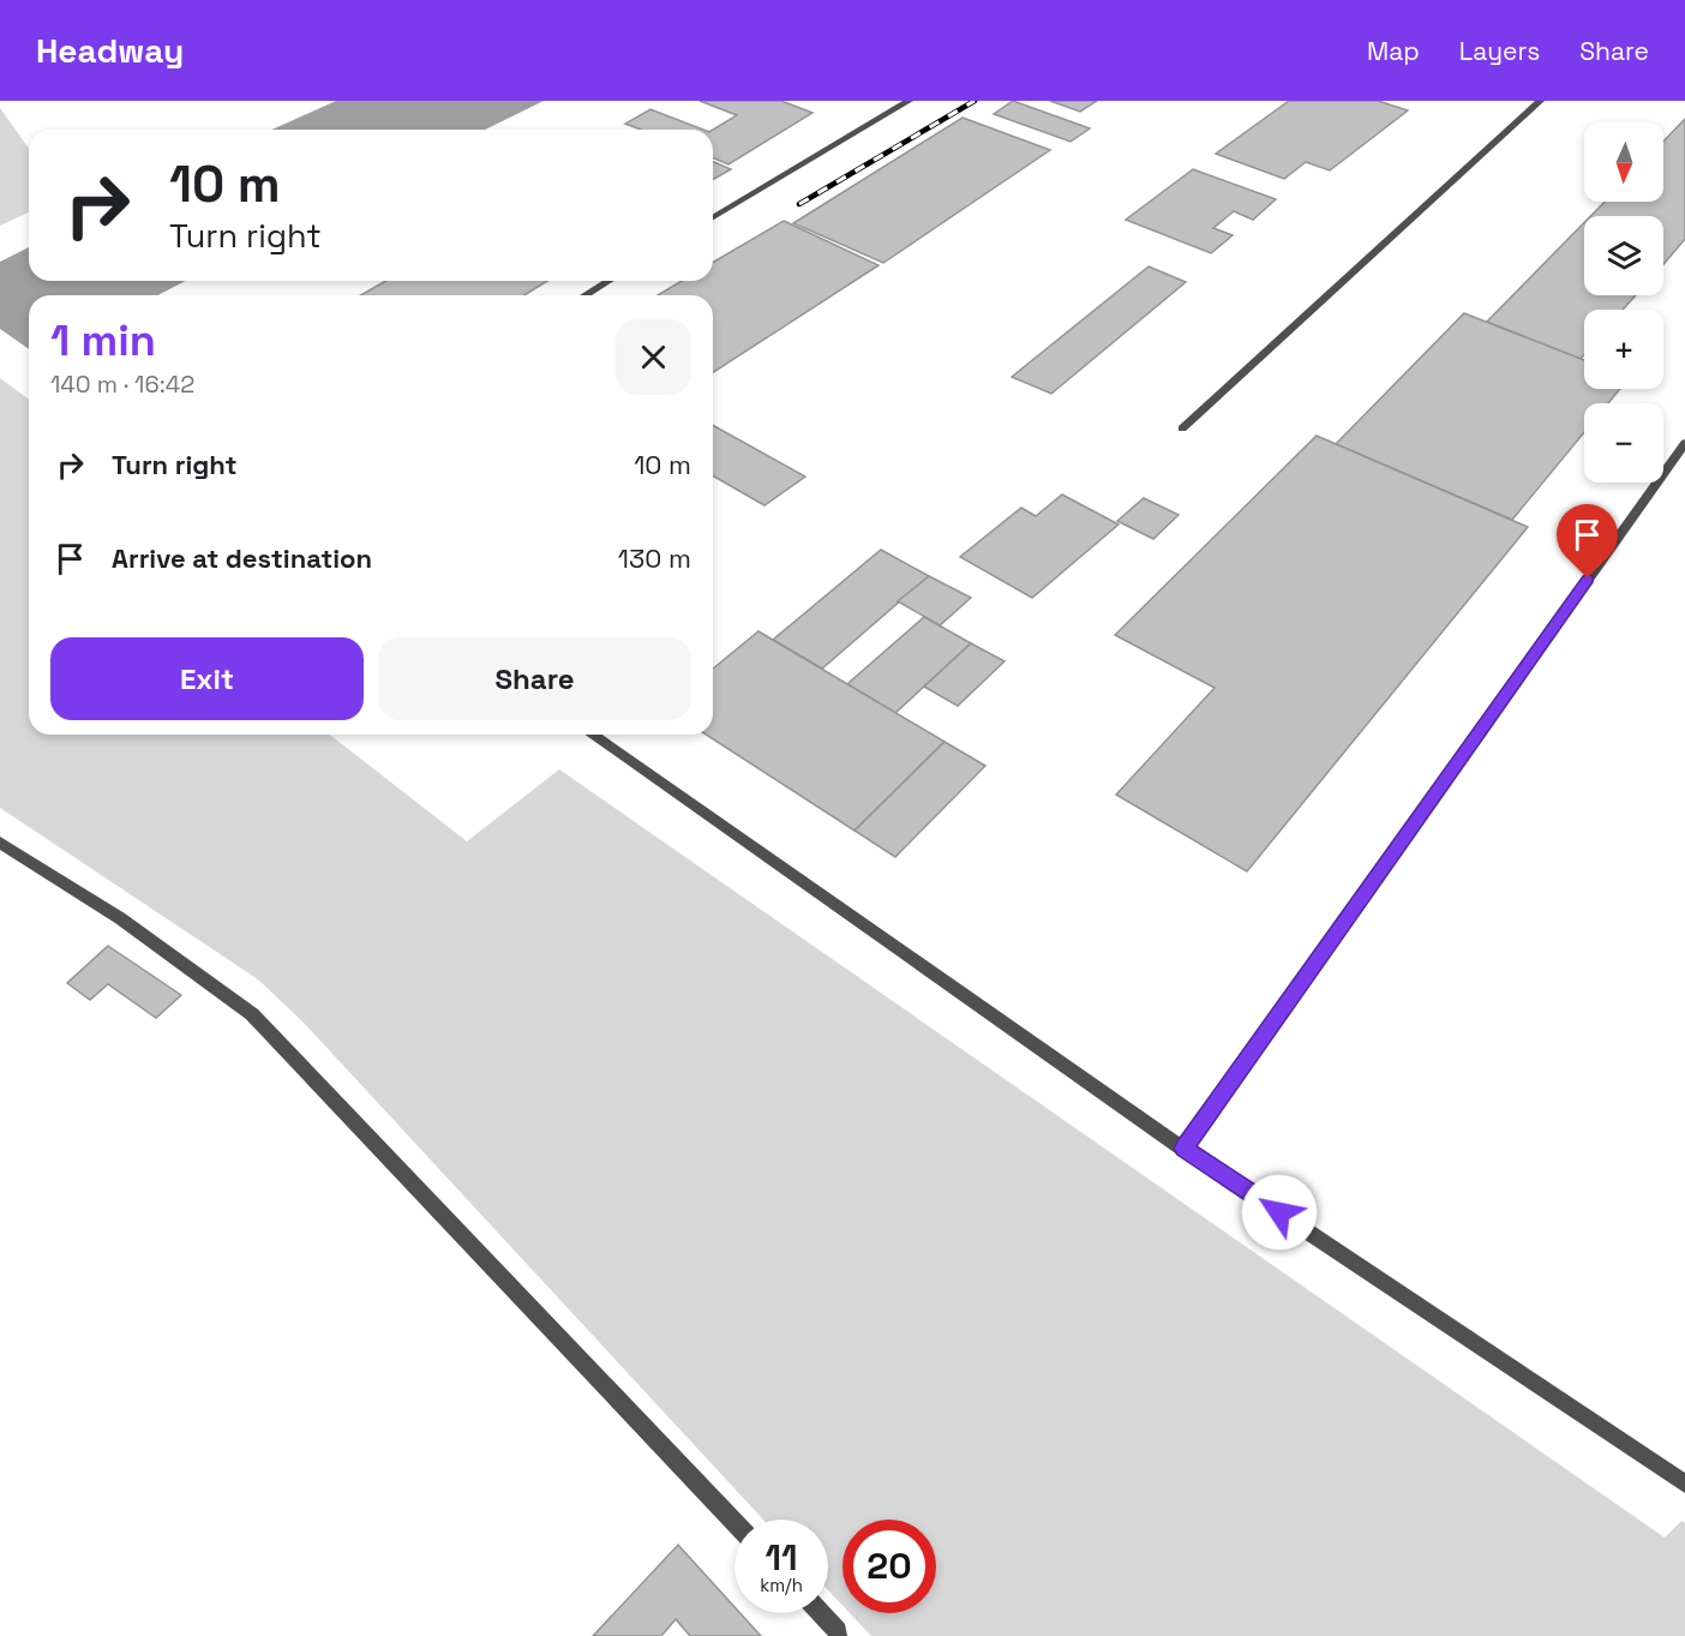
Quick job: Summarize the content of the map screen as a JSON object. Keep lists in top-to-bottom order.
{
  "north": "bottom",
  "page": {
    "header": "Headway",
    "nav": ["Map", "Layers", "Share"],
    "map_buttons": ["+", "−"],
    "turn": ["10 m", "Turn right"],
    "heading": ["1 min", "140 m · 16:42"],
    "list": [
      {
        "name": "Turn right",
        "value": "10 m"
      },
      {
        "name": "Arrive at destination",
        "value": "130 m"
      }
    ],
    "buttons": ["Exit", "Share"],
    "speed": "11 km/h",
    "limit": "20"
  }
}
